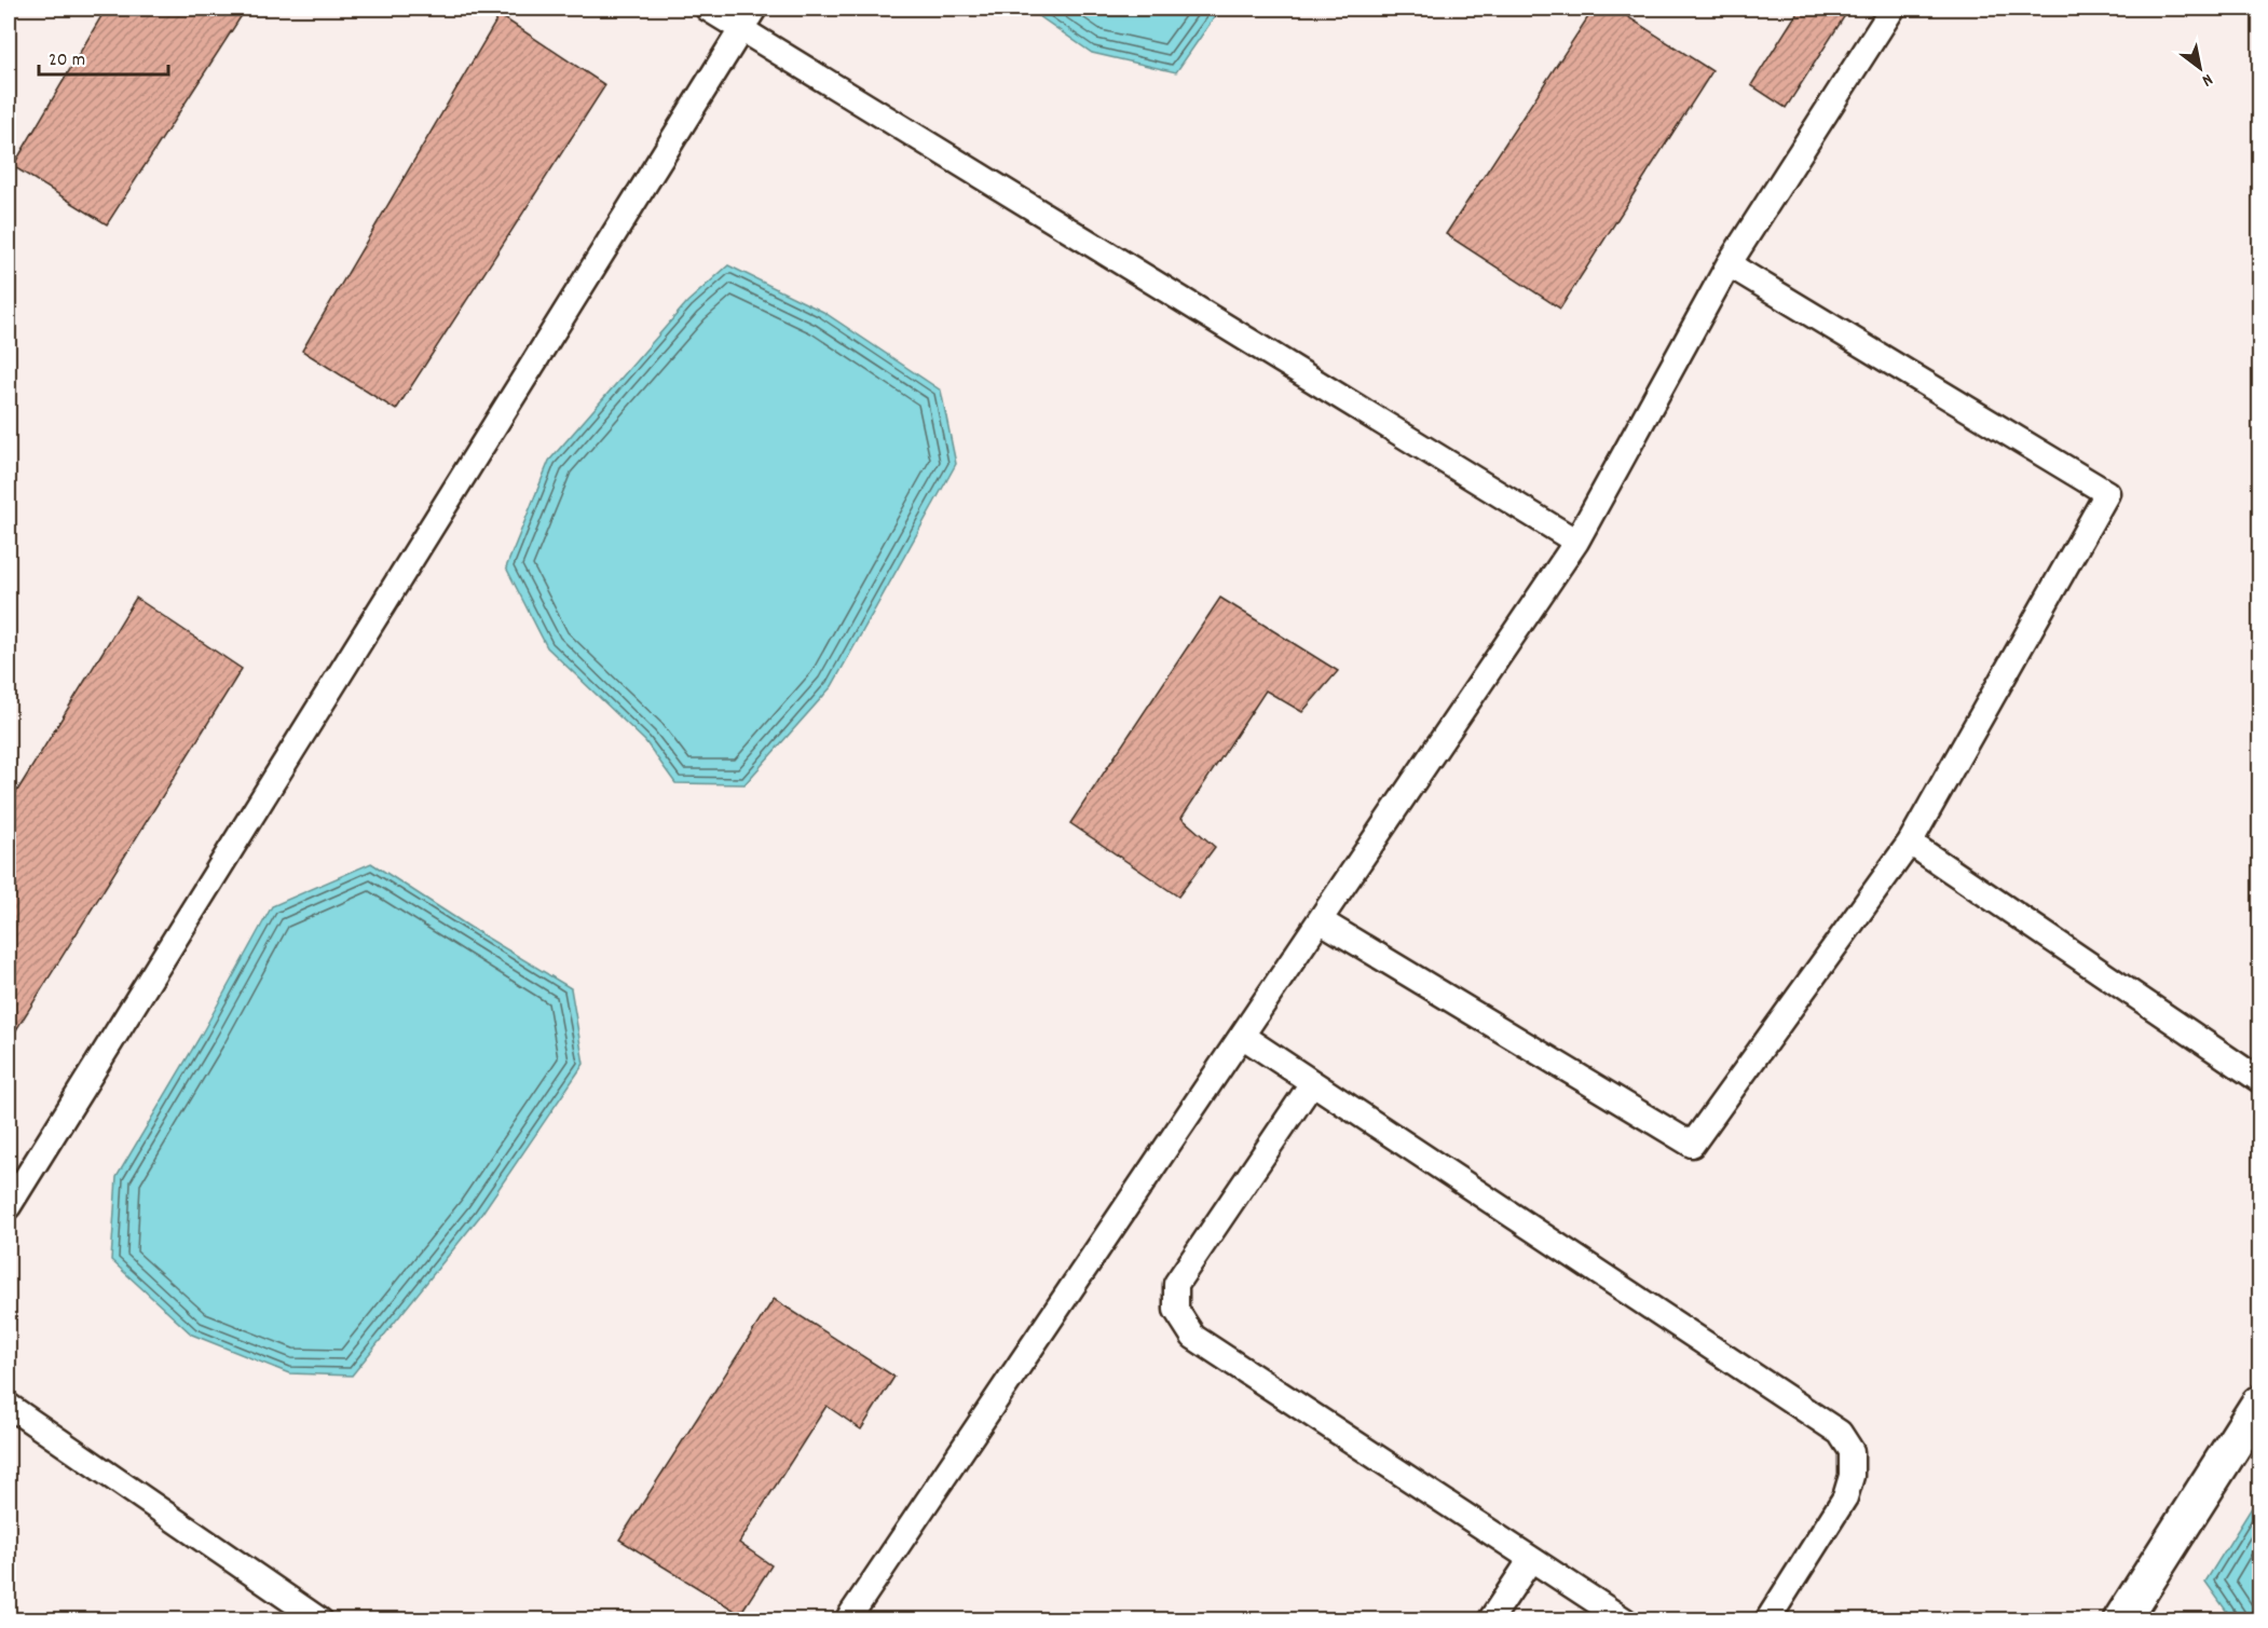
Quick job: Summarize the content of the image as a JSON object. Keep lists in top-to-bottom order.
{
  "scale_bar": "20 m",
  "north": "bottom right"
}
